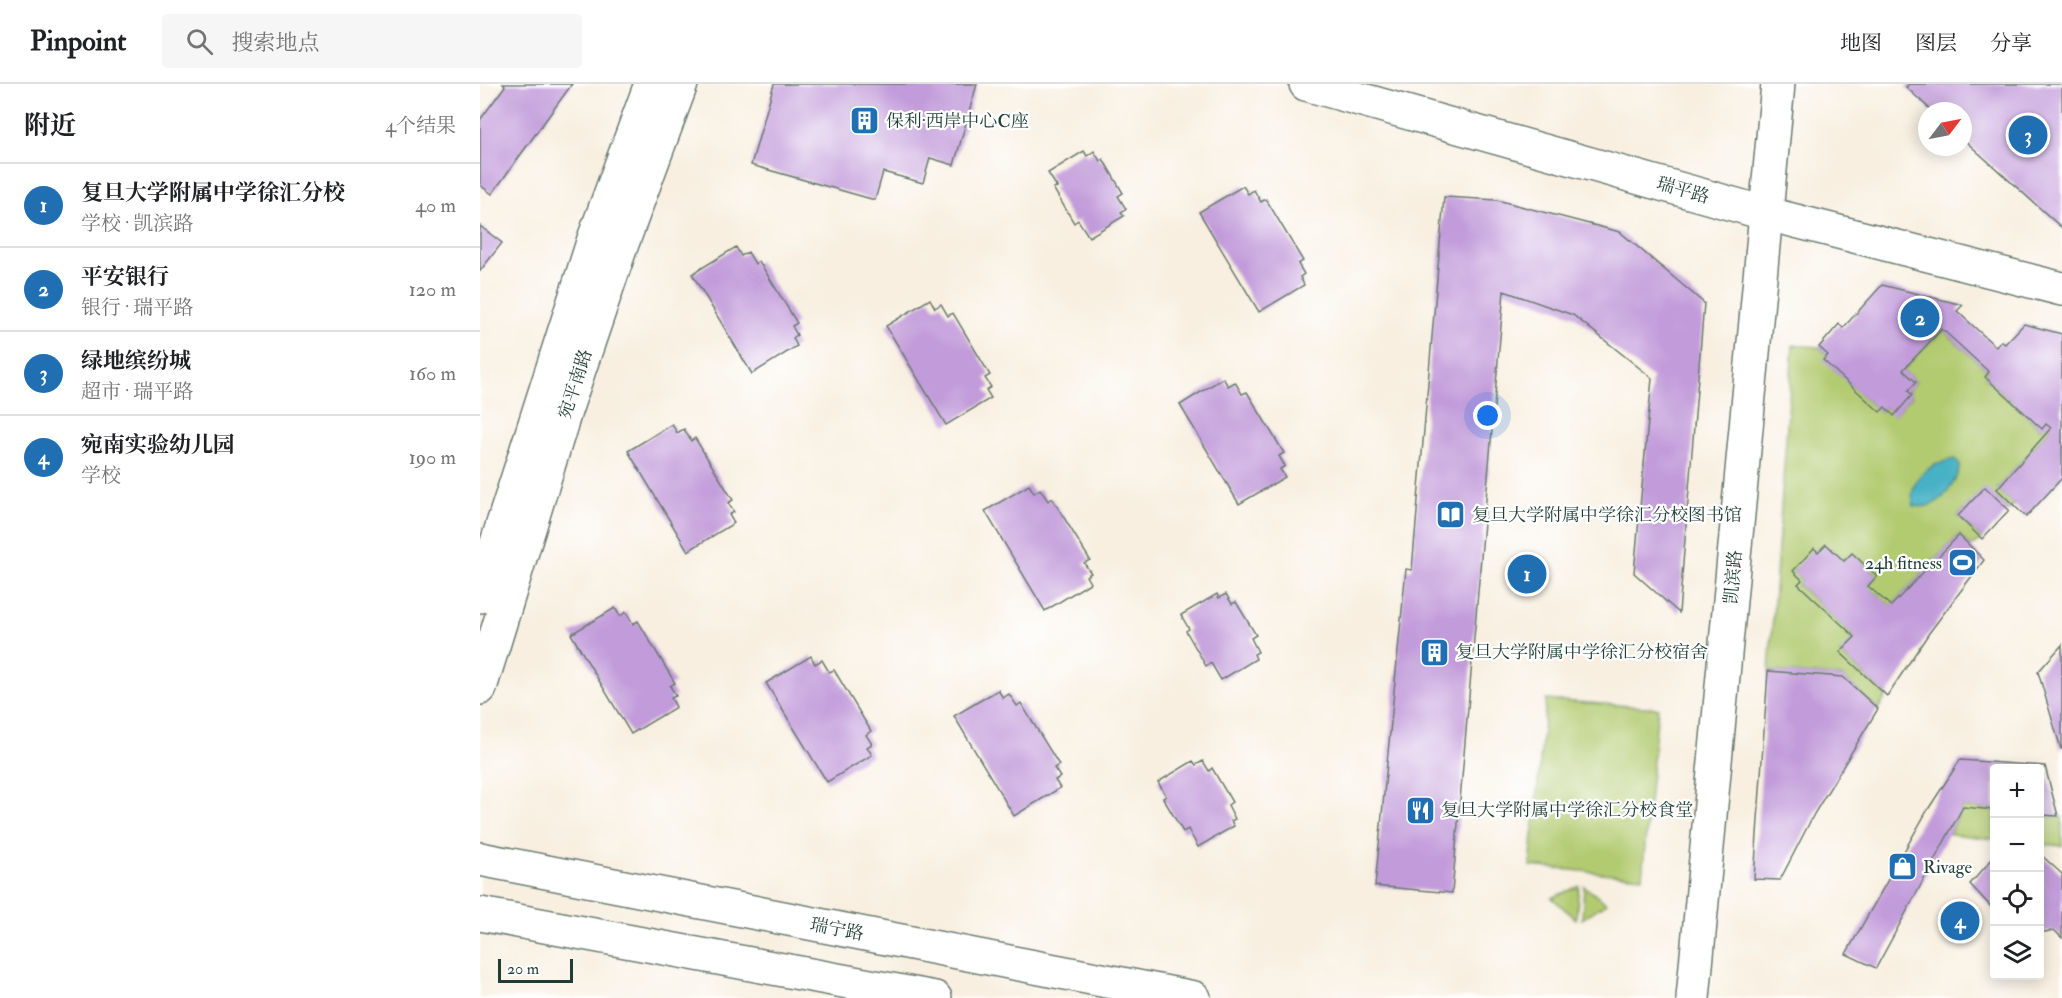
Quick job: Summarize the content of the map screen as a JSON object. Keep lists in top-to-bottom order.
{
  "streets": {
    "street": [
      "瑞平路",
      "宛平南路",
      "凯滨路",
      "瑞宁路"
    ]
  },
  "crossings": [
    ["瑞平路", "凯滨路"]
  ],
  "places": {
    "building": ["保利·西岸中心C座", "复旦大学附属中学徐汇分校宿舍"],
    "library": ["复旦大学附属中学徐汇分校图书馆"],
    "sports": ["24h fitness"],
    "restaurant": ["复旦大学附属中学徐汇分校食堂"],
    "shop": ["Rivage"]
  },
  "scale_bar": "20 m",
  "north": "top right",
  "page": {
    "header": "Pinpoint",
    "search": "搜索地点",
    "nav": ["地图", "图层", "分享"],
    "heading": ["附近", "4个结果"],
    "pins": [
      "3",
      "2",
      "1",
      "4"
    ],
    "list": [
      {
        "mark": "1",
        "name": "复旦大学附属中学徐汇分校",
        "note": "学校 · 凯滨路",
        "value": "40 m"
      },
      {
        "mark": "2",
        "name": "平安银行",
        "note": "银行 · 瑞平路",
        "value": "120 m"
      },
      {
        "mark": "3",
        "name": "绿地缤纷城",
        "note": "超市 · 瑞平路",
        "value": "160 m"
      },
      {
        "mark": "4",
        "name": "宛南实验幼儿园",
        "note": "学校",
        "value": "190 m"
      }
    ],
    "map_buttons": ["+", "−"],
    "scale": "20 m"
  }
}
